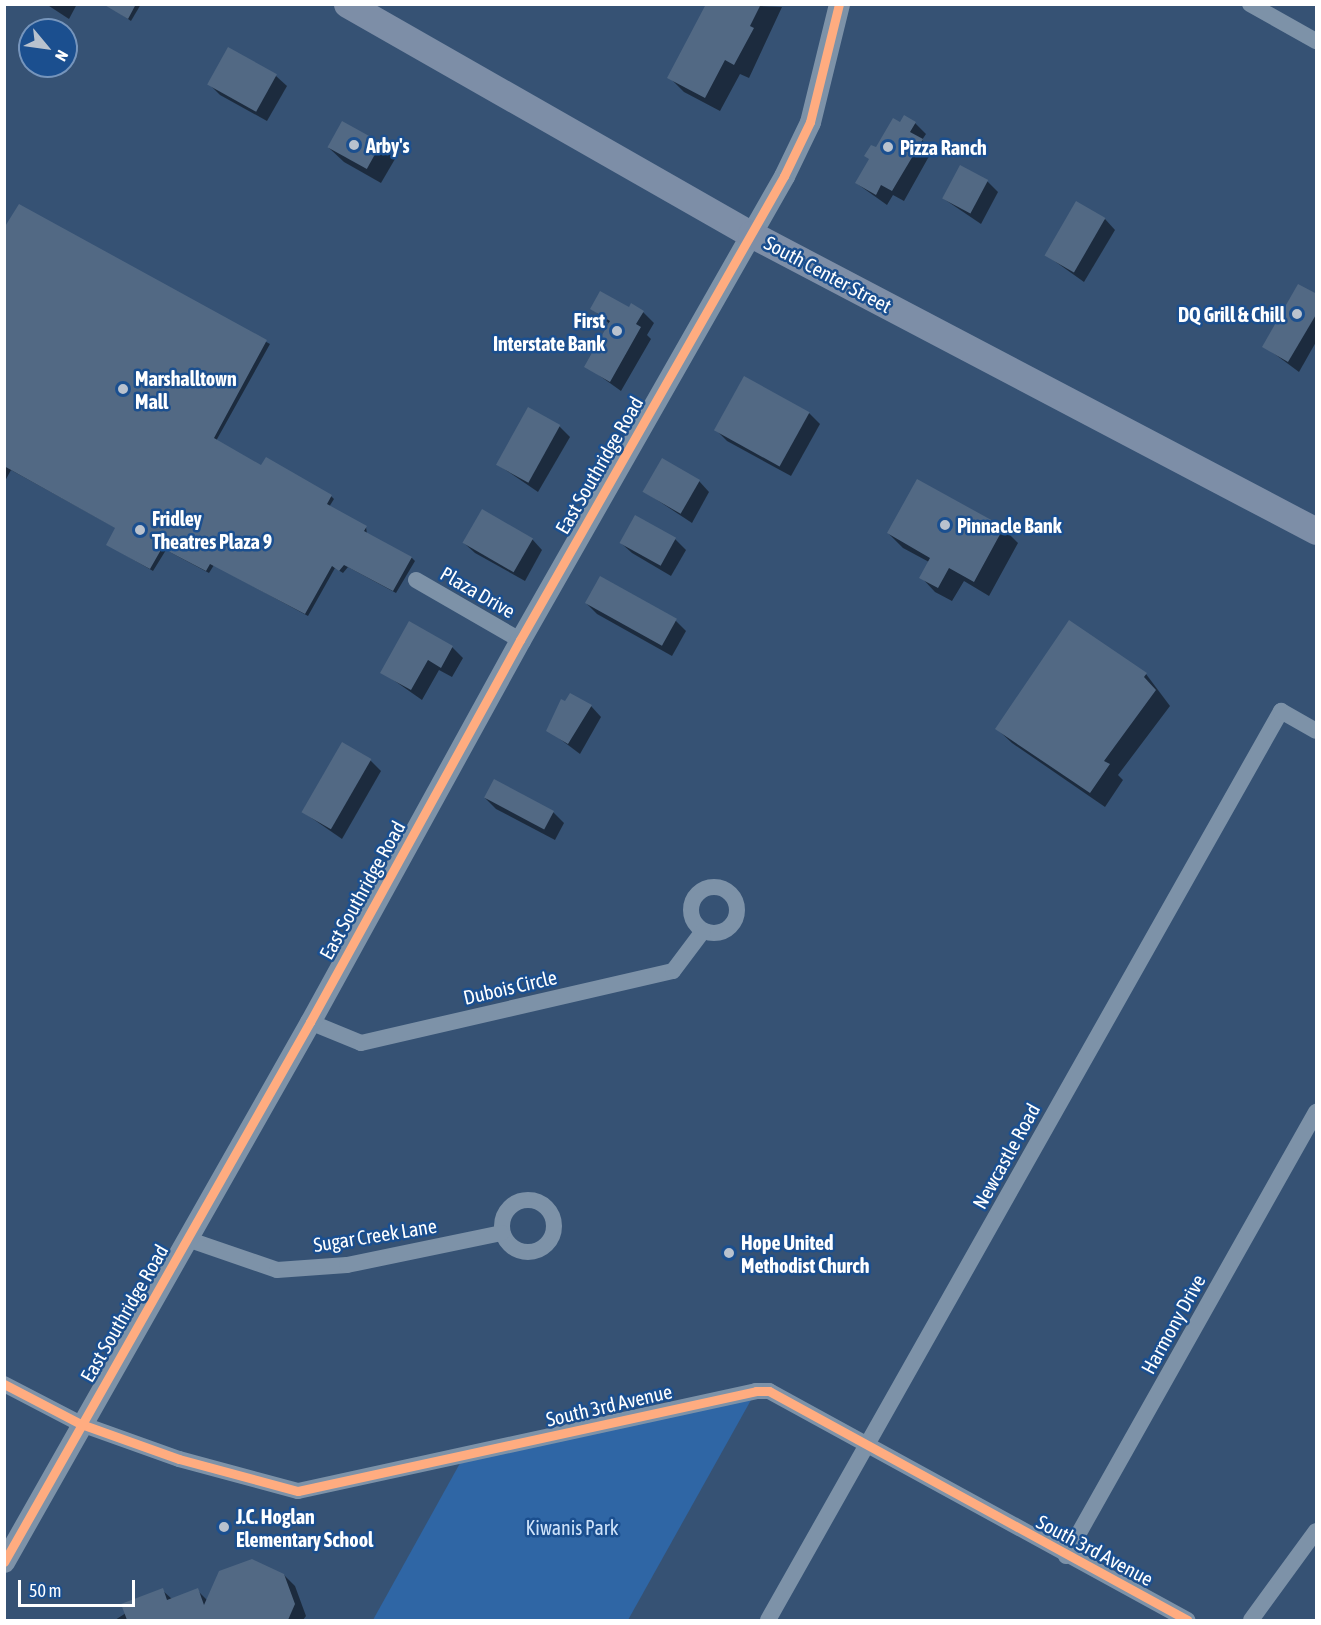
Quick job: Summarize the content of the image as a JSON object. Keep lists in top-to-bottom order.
{
  "streets": {
    "main road": ["South Center Street"],
    "street": [
      "East Southridge Road",
      "Plaza Drive",
      "Dubois Circle",
      "Newcastle Road",
      "Sugar Creek Lane",
      "Harmony Drive",
      "South 3rd Avenue"
    ]
  },
  "crossings": [
    ["South Center Street", "East Southridge Road"],
    ["East Southridge Road", "Plaza Drive"],
    ["East Southridge Road", "Dubois Circle"],
    ["East Southridge Road", "Sugar Creek Lane"],
    ["East Southridge Road", "South 3rd Avenue"],
    ["Newcastle Road", "South 3rd Avenue"],
    ["Harmony Drive", "South 3rd Avenue"]
  ],
  "parks": ["Kiwanis Park"],
  "places": [
    "Arby's",
    "Pizza Ranch",
    "DQ Grill & Chill",
    "First Interstate Bank",
    "Marshalltown Mall",
    "Pinnacle Bank",
    "Fridley Theatres Plaza 9",
    "Hope United Methodist Church",
    "J.C. Hoglan Elementary School"
  ],
  "scale_bar": "50 m",
  "north": "bottom right"
}
